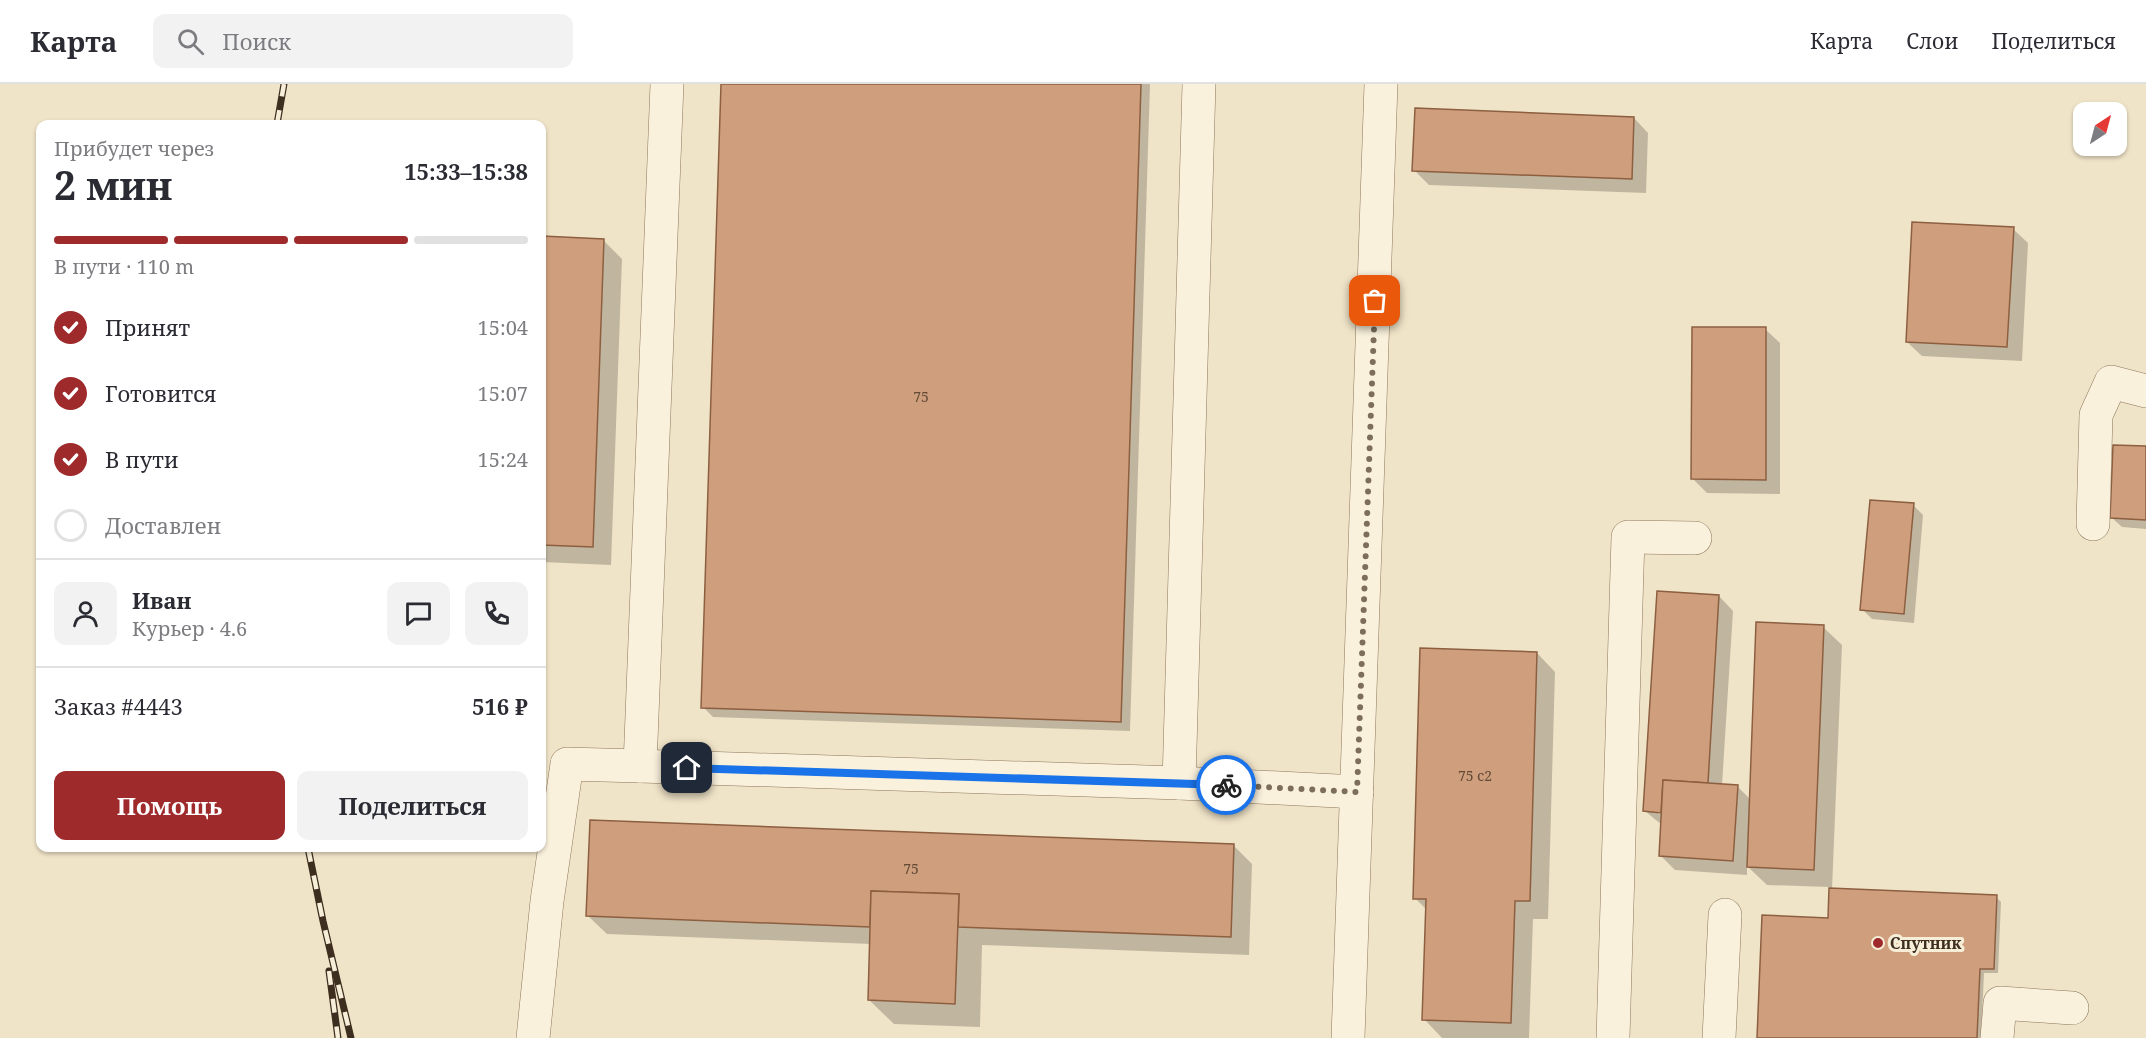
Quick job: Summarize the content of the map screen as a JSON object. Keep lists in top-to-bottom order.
{
  "places": ["Спутник"],
  "house_numbers": ["75", "75 с2", "75"],
  "north": "top right",
  "page": {
    "header": "Карта",
    "search": "Поиск",
    "nav": ["Карта", "Слои", "Поделиться"],
    "heading": ["2 мин", "Прибудет через", "15:33–15:38"],
    "panel": [
      "Иван",
      "Курьер · 4.6",
      "Заказ #4443",
      "516 ₽"
    ],
    "bar": "В пути · 110 m",
    "list": [
      ["Принят", "15:04"],
      ["Готовится", "15:07"],
      ["В пути", "15:24"],
      "Доставлен"
    ],
    "buttons": ["Помощь", "Поделиться"]
  }
}
